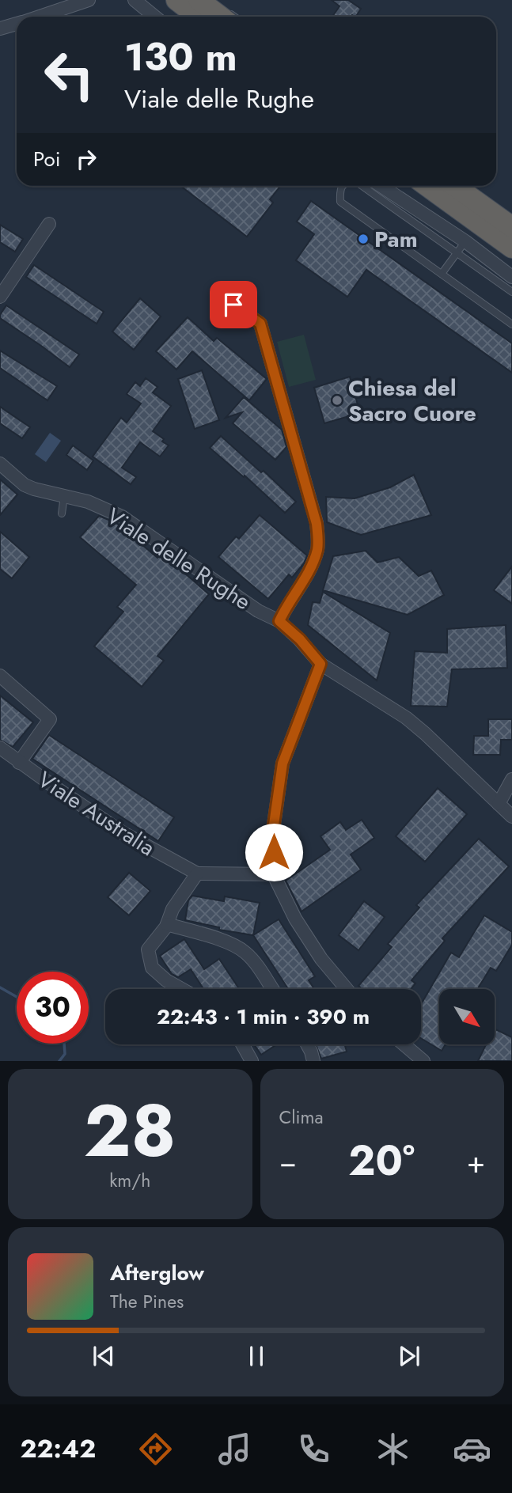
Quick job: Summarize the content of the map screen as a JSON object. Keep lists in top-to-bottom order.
{
  "streets": {
    "street": ["Viale delle Rughe", "Viale Australia"]
  },
  "places": ["Pam", "Chiesa del Sacro Cuore"],
  "north": "bottom right",
  "page": {
    "turn": ["130 m", "Viale delle Rughe"],
    "then": "Poi",
    "limit": "30",
    "trip": "22:43 · 1 min · 390 m",
    "tile": [
      ["28", "km/h"],
      "Clima"
    ],
    "heat": ["−", "20°", "+"],
    "song": ["Afterglow", "The Pines"],
    "tabs": "22:42"
  }
}
